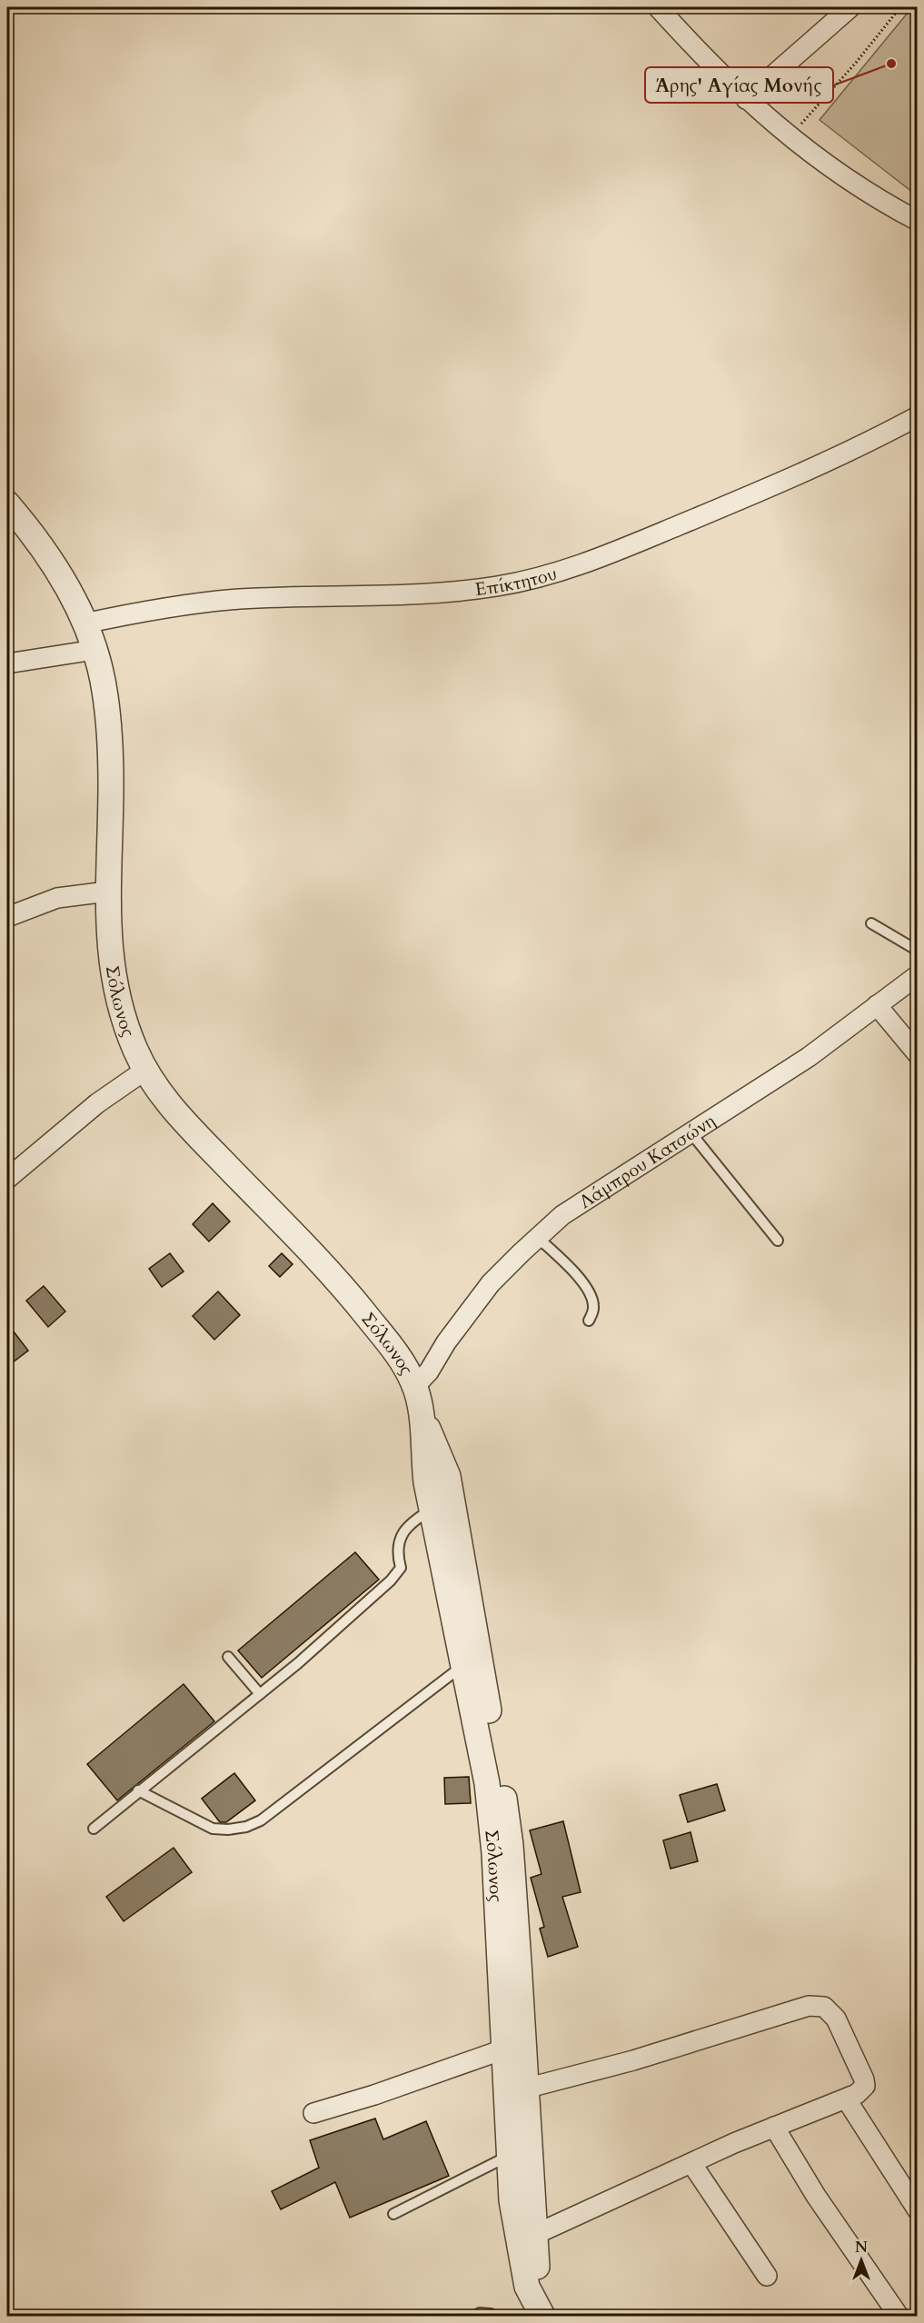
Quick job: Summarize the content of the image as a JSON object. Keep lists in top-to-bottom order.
{
  "streets": {
    "street": ["Επίκτητου", "Σόλωνος", "Λάμπρου Κατσώνη"]
  },
  "crossings": [
    ["Επίκτητου", "Σόλωνος"],
    ["Σόλωνος", "Λάμπρου Κατσώνη"]
  ],
  "places": ["Άρης' Αγίας Μονής"],
  "north": "top"
}
